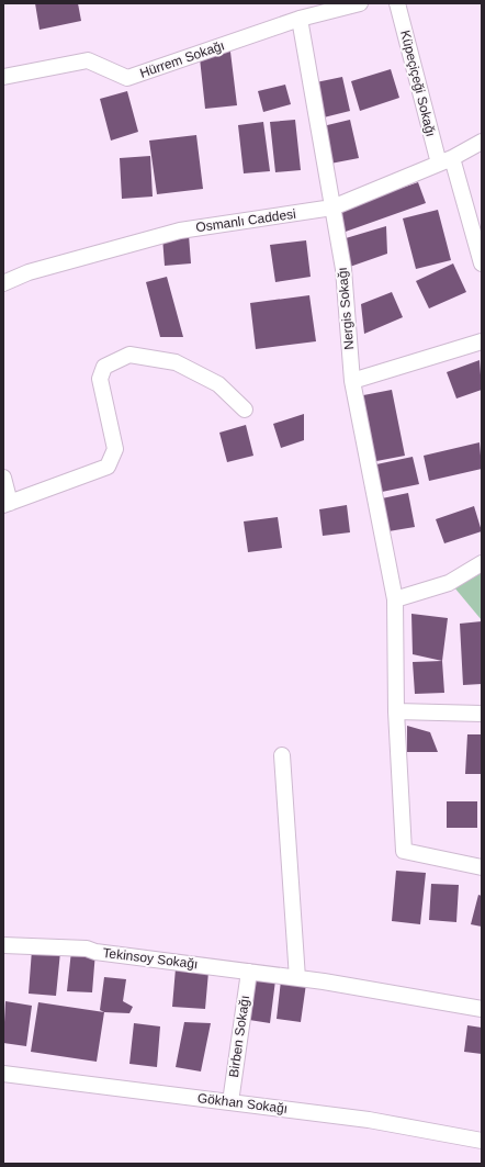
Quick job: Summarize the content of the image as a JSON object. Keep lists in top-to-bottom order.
{
  "streets": {
    "street": [
      "Hürrem Sokağı",
      "Küpeçiçeği Sokağı",
      "Osmanlı Caddesi",
      "Nergis Sokağı",
      "Tekinsoy Sokağı",
      "Birben Sokağı",
      "Gökhan Sokağı"
    ]
  },
  "crossings": [
    ["Hürrem Sokağı", "Nergis Sokağı"],
    ["Küpeçiçeği Sokağı", "Osmanlı Caddesi"],
    ["Osmanlı Caddesi", "Nergis Sokağı"],
    ["Tekinsoy Sokağı", "Birben Sokağı"],
    ["Birben Sokağı", "Gökhan Sokağı"]
  ]
}
